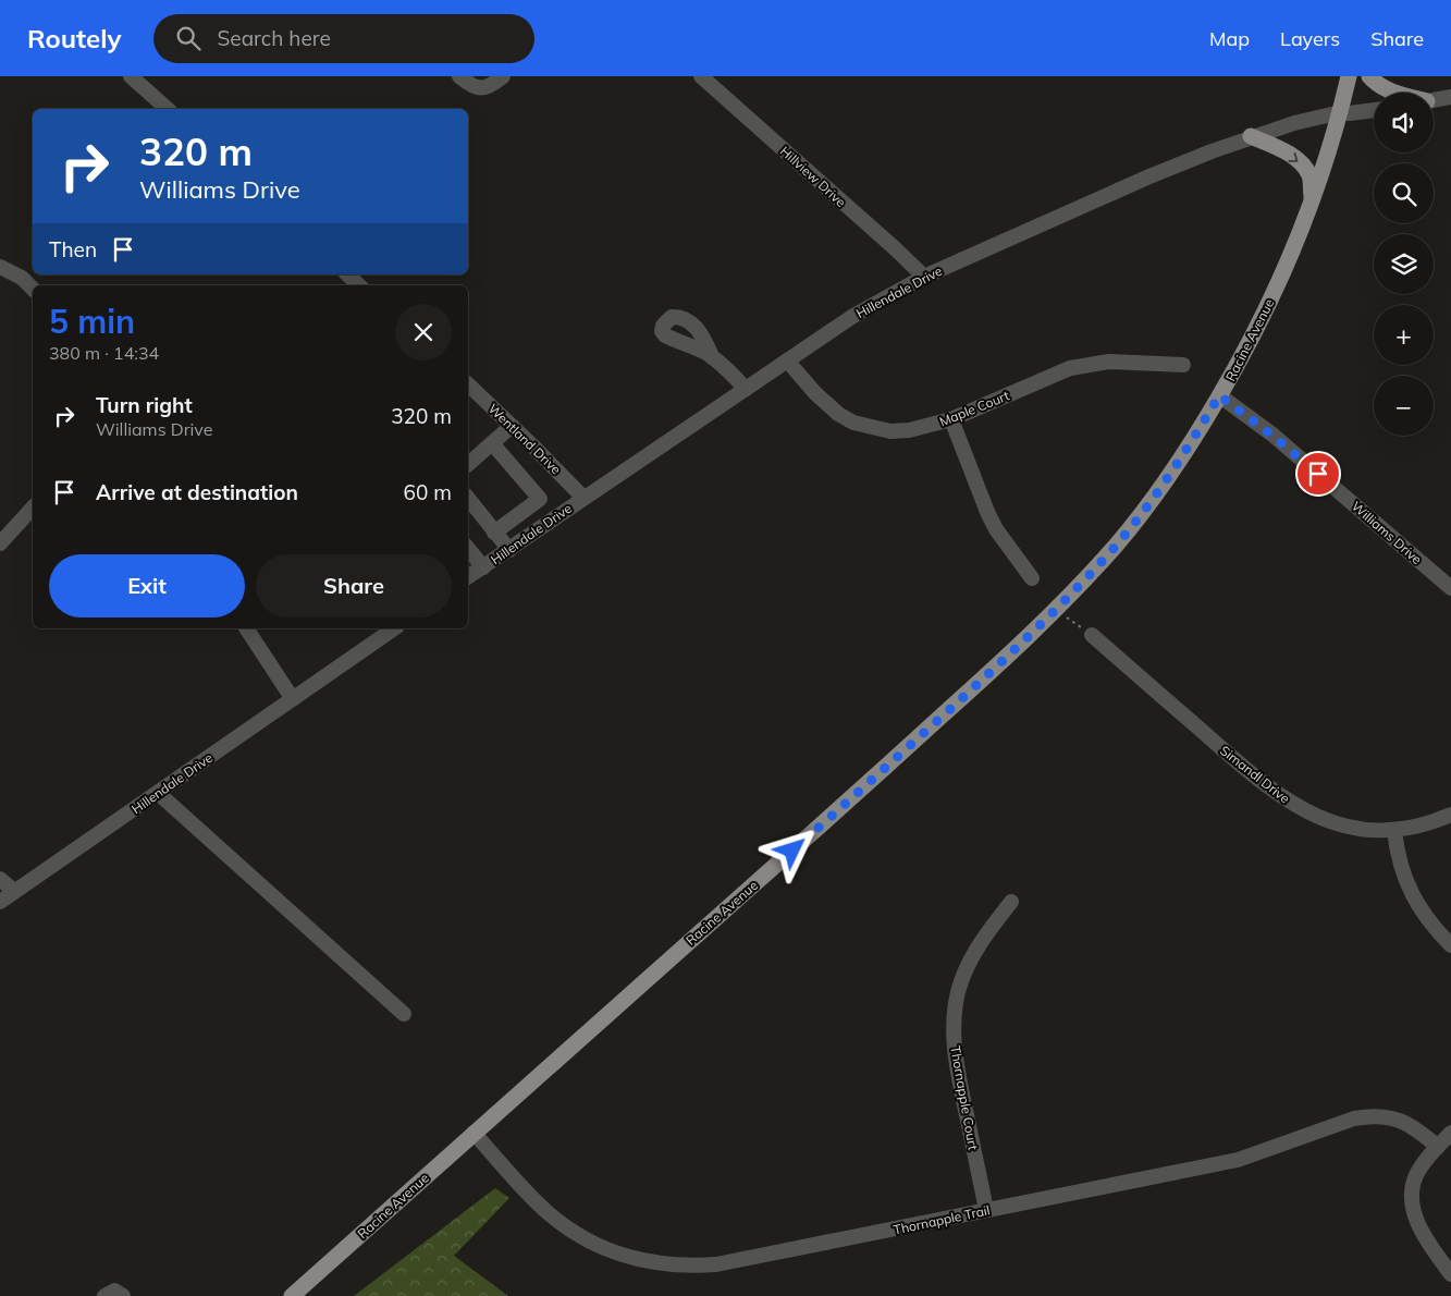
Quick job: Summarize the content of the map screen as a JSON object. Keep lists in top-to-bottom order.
{
  "streets": {
    "main road": ["Racine Avenue"],
    "street": [
      "Hillview Drive",
      "Hillendale Drive",
      "Maple Court",
      "Wentland Drive",
      "Williams Drive",
      "Simandl Drive",
      "Thornapple Court",
      "Thornapple Trail"
    ]
  },
  "crossings": [
    ["Hillview Drive", "Hillendale Drive"],
    ["Hillendale Drive", "Racine Avenue"],
    ["Hillendale Drive", "Maple Court"],
    ["Hillendale Drive", "Wentland Drive"],
    ["Racine Avenue", "Williams Drive"],
    ["Racine Avenue", "Thornapple Trail"],
    ["Thornapple Court", "Thornapple Trail"]
  ],
  "page": {
    "header": "Routely",
    "search": "Search here",
    "nav": ["Map", "Layers", "Share"],
    "map_buttons": ["+", "−"],
    "turn": ["320 m", "Williams Drive"],
    "then": "Then",
    "heading": ["5 min", "380 m · 14:34"],
    "list": [
      {
        "name": "Turn right",
        "note": "Williams Drive",
        "value": "320 m"
      },
      {
        "name": "Arrive at destination",
        "value": "60 m"
      }
    ],
    "buttons": ["Exit", "Share"]
  }
}
